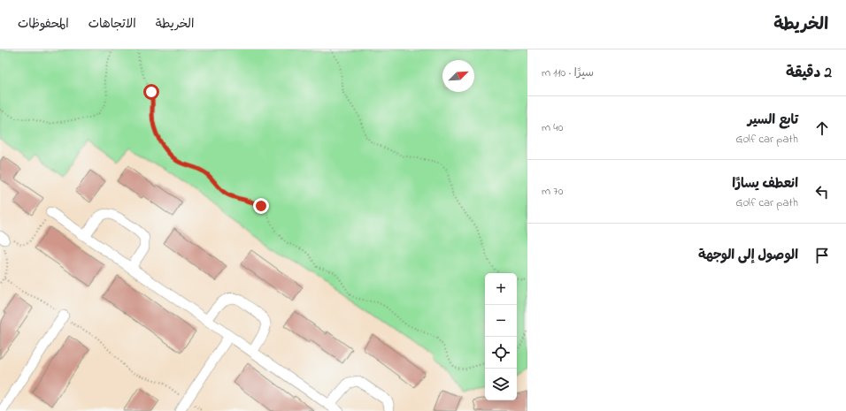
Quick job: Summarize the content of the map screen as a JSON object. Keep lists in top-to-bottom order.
{
  "north": "top right",
  "page": {
    "header": "الخريطة",
    "nav": ["الخريطة", "الاتجاهات", "المحفوظات"],
    "heading": ["2 دقيقة", "سيرًا · 110 m"],
    "list": [
      ["تابع السير", "Golf car path", "40 m"],
      ["انعطف يسارًا", "Golf car path", "70 m"],
      "الوصول إلى الوجهة"
    ],
    "map_buttons": ["+", "−"]
  }
}
